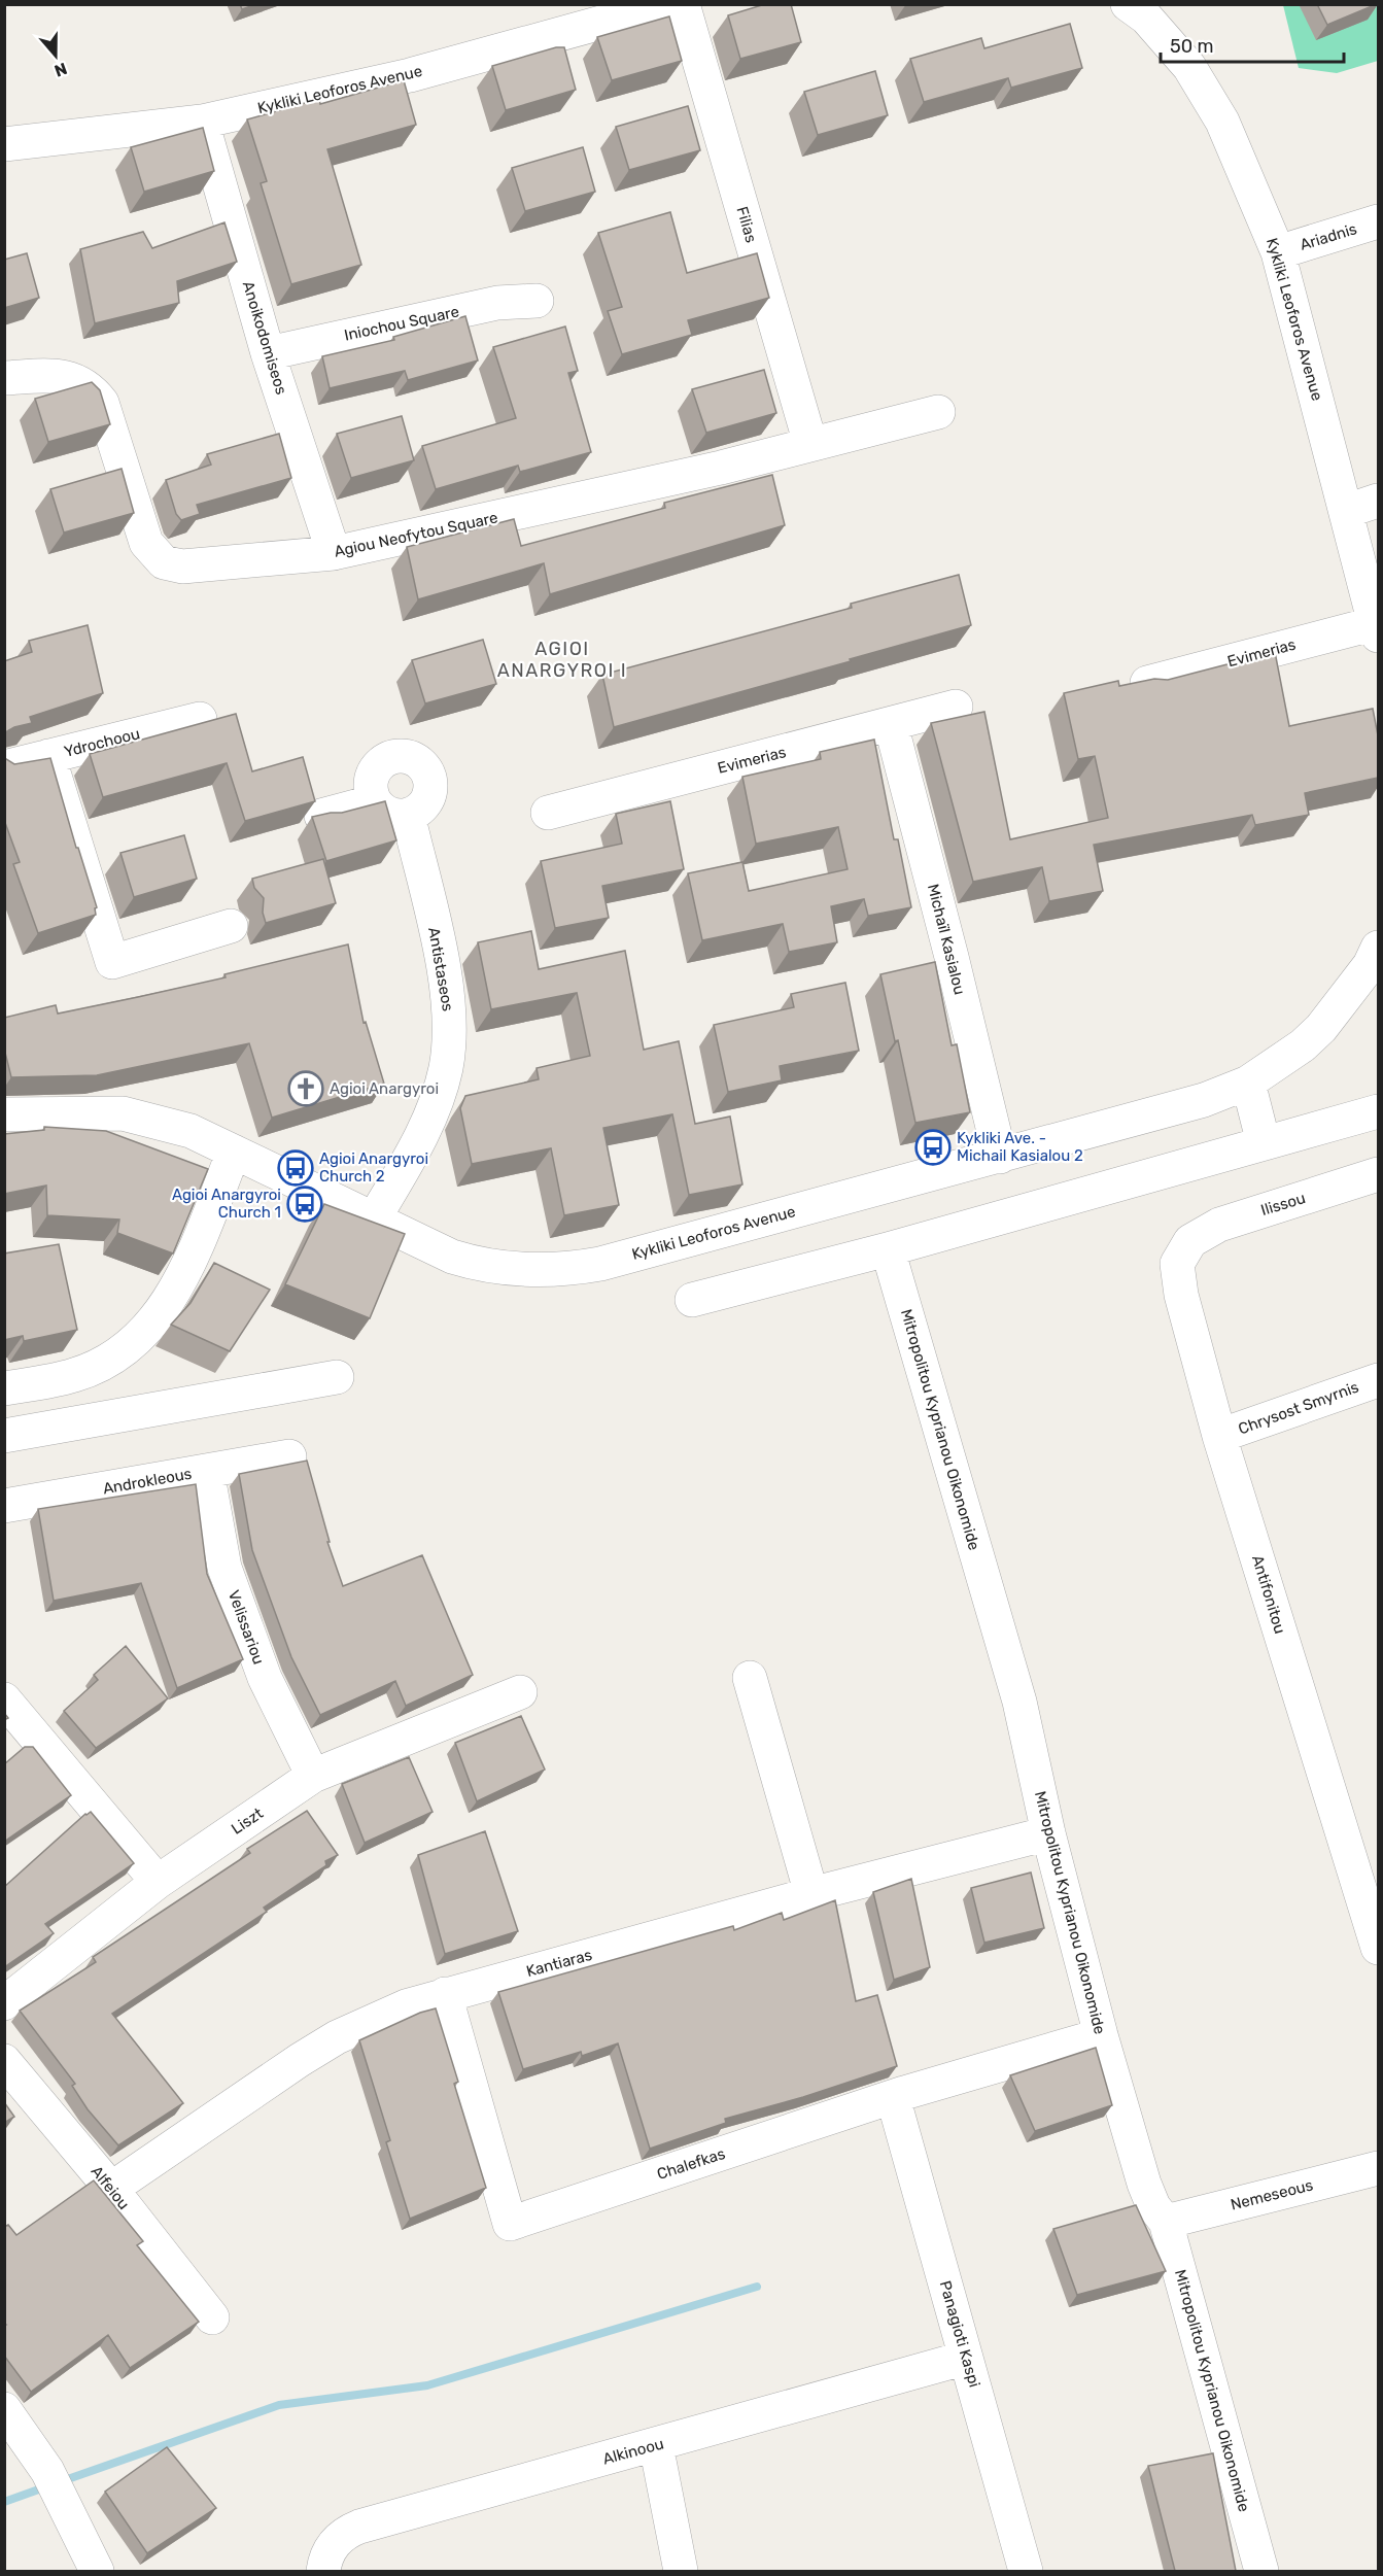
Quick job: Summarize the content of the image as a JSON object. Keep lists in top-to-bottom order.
{
  "streets": {
    "street": [
      "Kykliki Leoforos Avenue",
      "Filias",
      "Ariadnis",
      "Iniochou Square",
      "Anoikodomiseos",
      "Agiou Neofytou Square",
      "Evimerias",
      "Ydrochoou",
      "Michaïl Kasialou",
      "Antistaseos",
      "Ilissou",
      "Chrysost Smyrnis",
      "Mitropolitou Kyprianou Oikonomide",
      "Androkleous",
      "Antifonitou",
      "Velissariou",
      "Liszt",
      "Kantiaras",
      "Chalefkas",
      "Alfeiou",
      "Nemeseous",
      "Panagioti Kaspi",
      "Alkinoou"
    ]
  },
  "crossings": [
    ["Kykliki Leoforos Avenue", "Ariadnis"],
    ["Kykliki Leoforos Avenue", "Anoikodomiseos"],
    ["Kykliki Leoforos Avenue", "Evimerias"],
    ["Kykliki Leoforos Avenue", "Michaïl Kasialou"],
    ["Kykliki Leoforos Avenue", "Antistaseos"],
    ["Filias", "Agiou Neofytou Square"],
    ["Iniochou Square", "Anoikodomiseos"],
    ["Anoikodomiseos", "Agiou Neofytou Square"],
    ["Evimerias", "Michaïl Kasialou"],
    ["Ilissou", "Antifonitou"],
    ["Chrysost Smyrnis", "Antifonitou"],
    ["Mitropolitou Kyprianou Oikonomide", "Kantiaras"],
    ["Mitropolitou Kyprianou Oikonomide", "Chalefkas"],
    ["Mitropolitou Kyprianou Oikonomide", "Nemeseous"],
    ["Androkleous", "Velissariou"],
    ["Velissariou", "Liszt"],
    ["Kantiaras", "Chalefkas"],
    ["Kantiaras", "Alfeiou"],
    ["Chalefkas", "Panagioti Kaspi"],
    ["Panagioti Kaspi", "Alkinoou"]
  ],
  "districts": ["AGIOI ANARGYROI I"],
  "places": {
    "church": ["Agioi Anargyroi"],
    "bus stop": ["Kykliki Ave. - Michail Kasialou 2", "Agioi Anargyroi Church 2", "Agioi Anargyroi Church 1"]
  },
  "scale_bar": "50 m",
  "north": "bottom"
}
